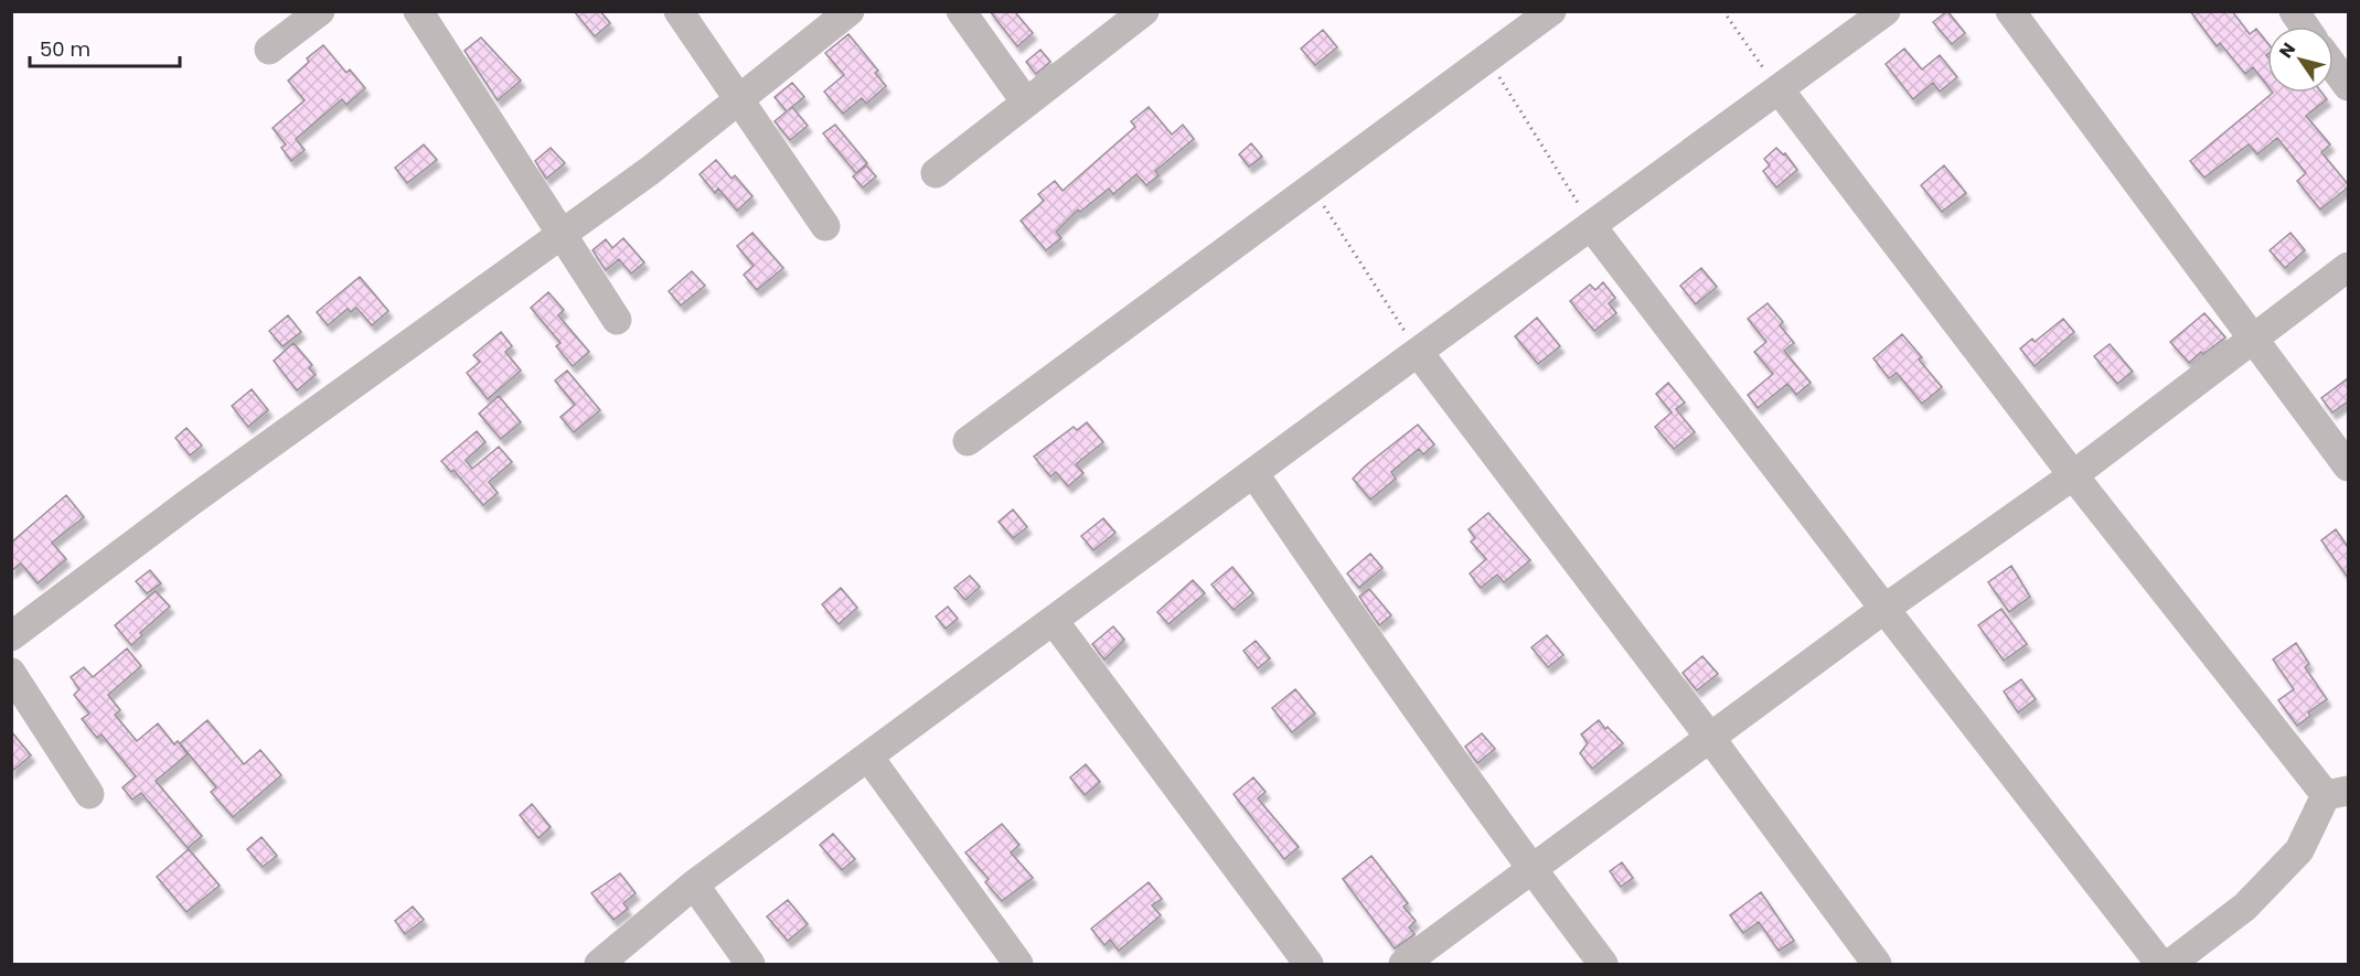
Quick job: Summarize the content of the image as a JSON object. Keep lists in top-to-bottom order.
{
  "scale_bar": "50 m",
  "north": "top left"
}
